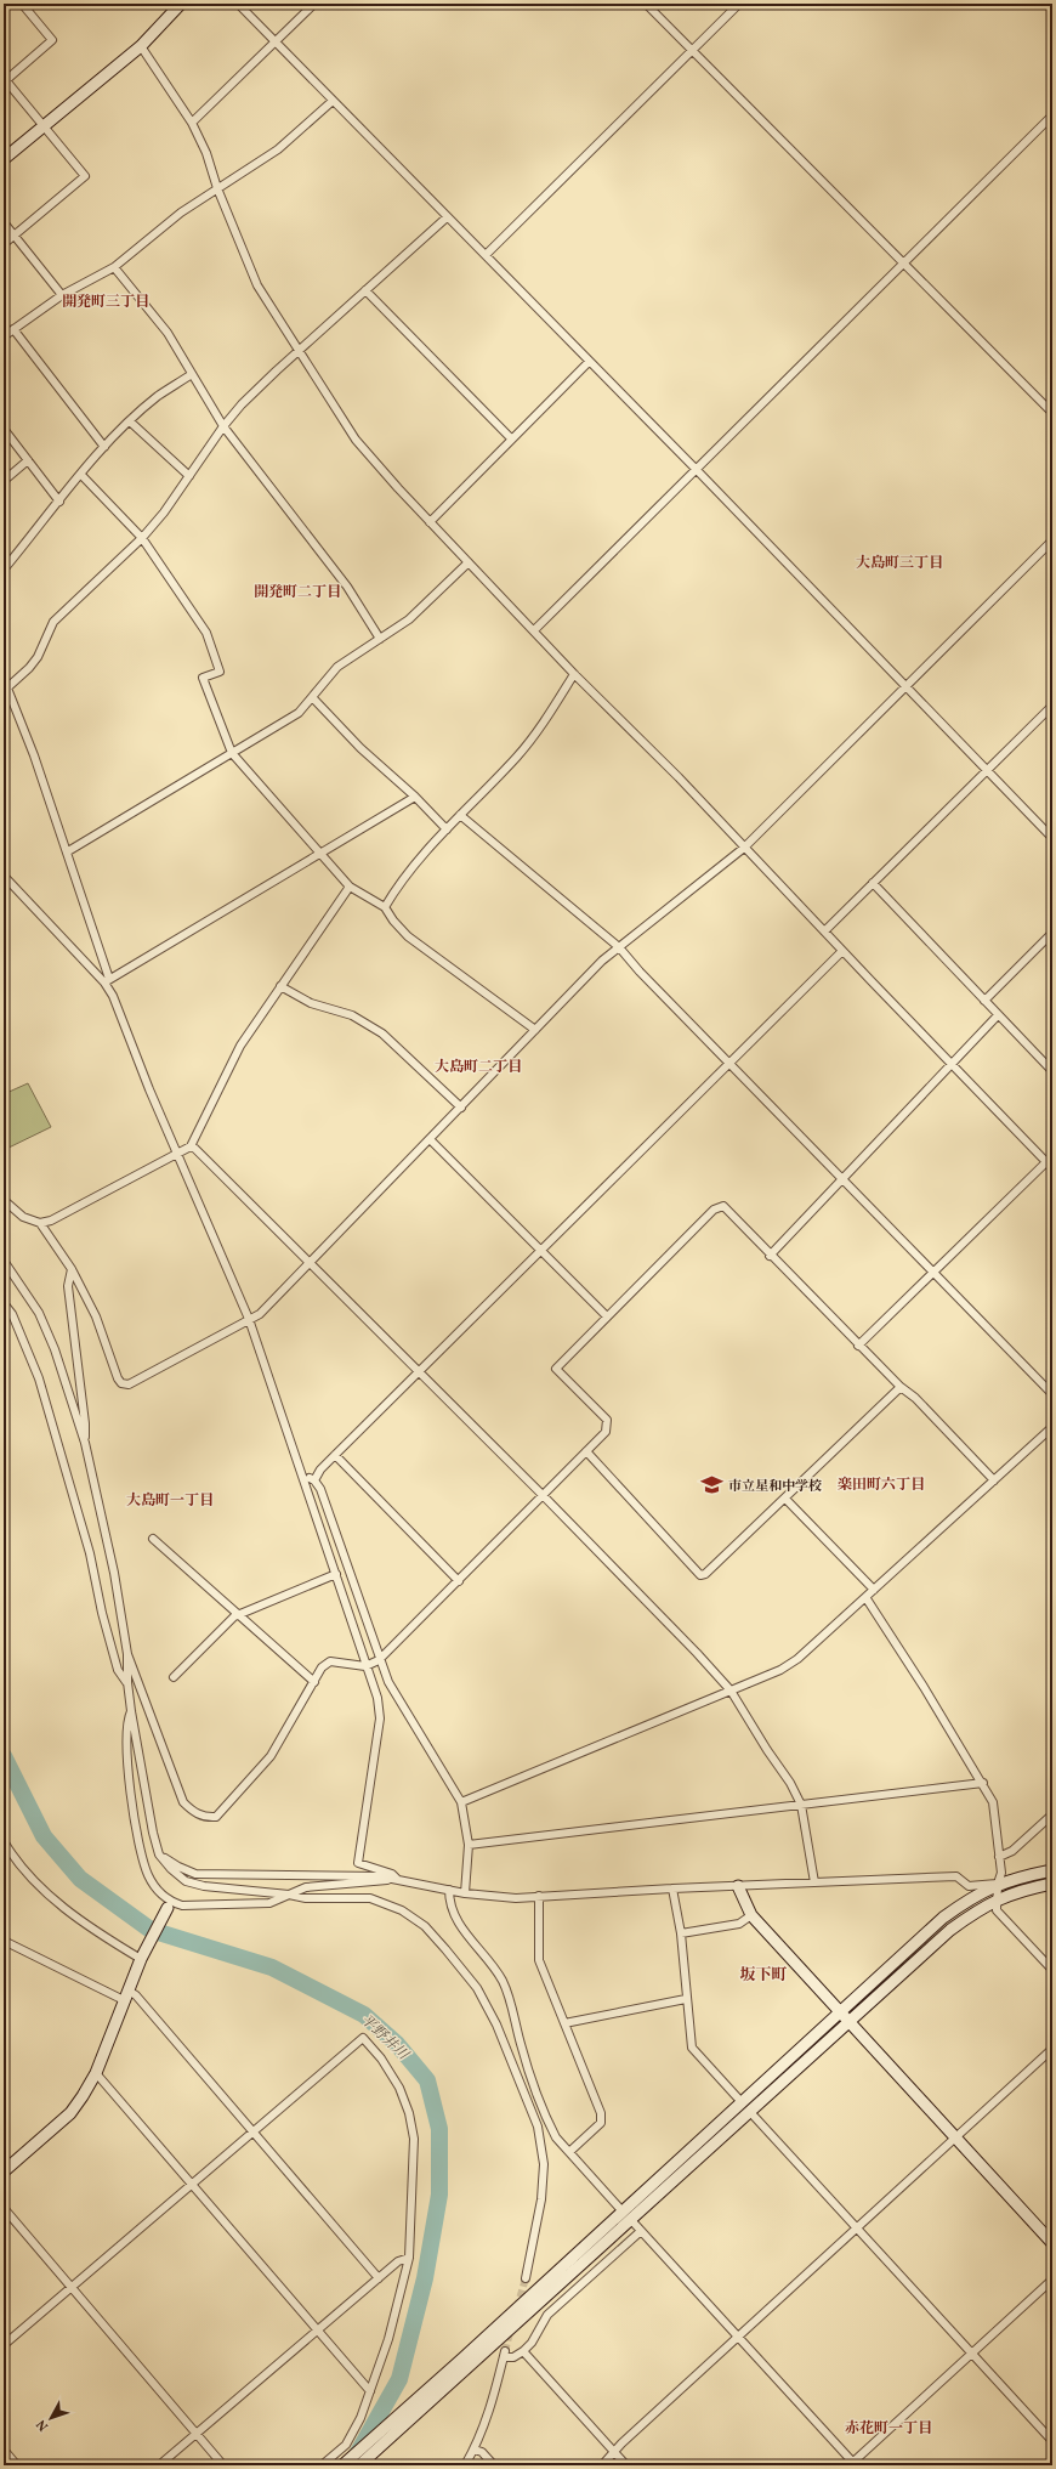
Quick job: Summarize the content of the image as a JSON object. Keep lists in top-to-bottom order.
{
  "districts": [
    "開発町三丁目",
    "大島町三丁目",
    "開発町二丁目",
    "大島町二丁目",
    "楽田町六丁目",
    "大島町一丁目",
    "坂下町",
    "赤花町一丁目"
  ],
  "water": ["平野井川"],
  "places": {
    "school or university": ["市立星和中学校"]
  },
  "north": "bottom left"
}
